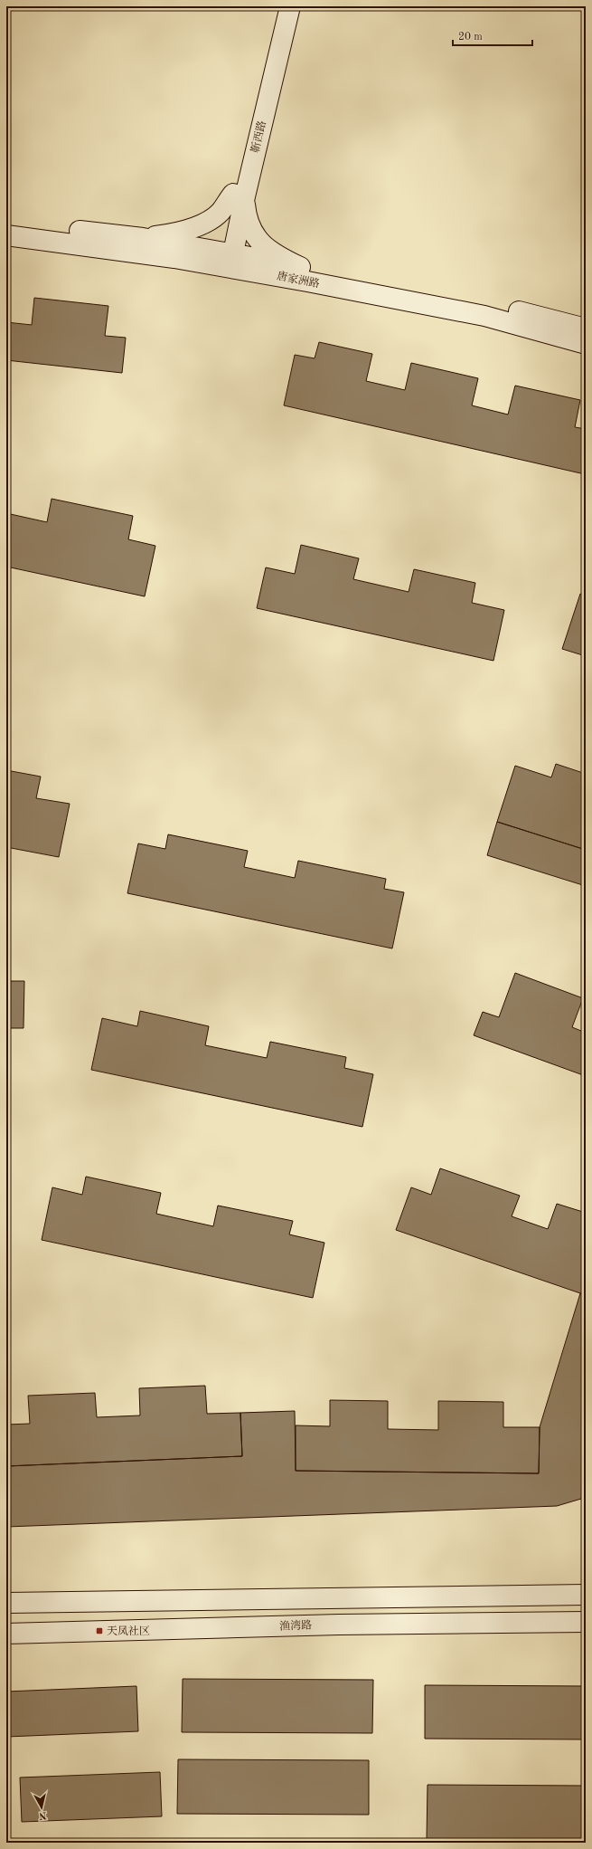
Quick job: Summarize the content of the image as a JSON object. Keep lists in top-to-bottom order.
{
  "streets": {
    "street": ["靳西路", "唐家洲路", "渔湾路"]
  },
  "crossings": [
    ["靳西路", "唐家洲路"]
  ],
  "places": {
    "transit": ["天凤社区"]
  },
  "scale_bar": "20 m",
  "north": "bottom"
}
